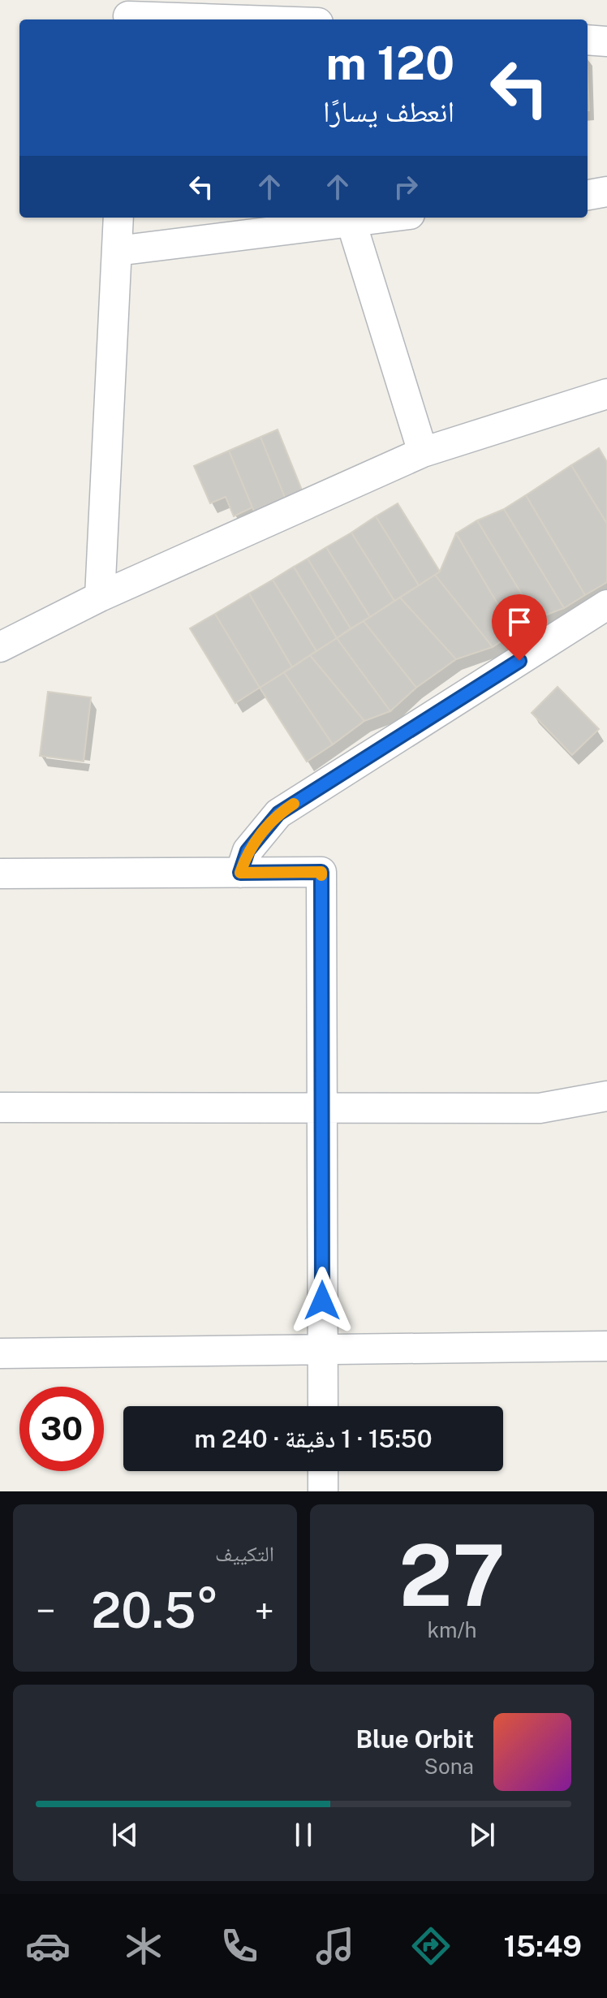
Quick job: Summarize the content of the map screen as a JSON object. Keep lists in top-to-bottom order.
{
  "page": {
    "turn": ["120 m", "انعطف يسارًا"],
    "limit": "30",
    "trip": "15:50 · 1 دقيقة · 240 m",
    "tile": [
      ["27", "km/h"],
      "التكييف"
    ],
    "heat": ["−", "20.5°", "+"],
    "song": ["Blue Orbit", "Sona"],
    "tabs": "15:49"
  }
}
